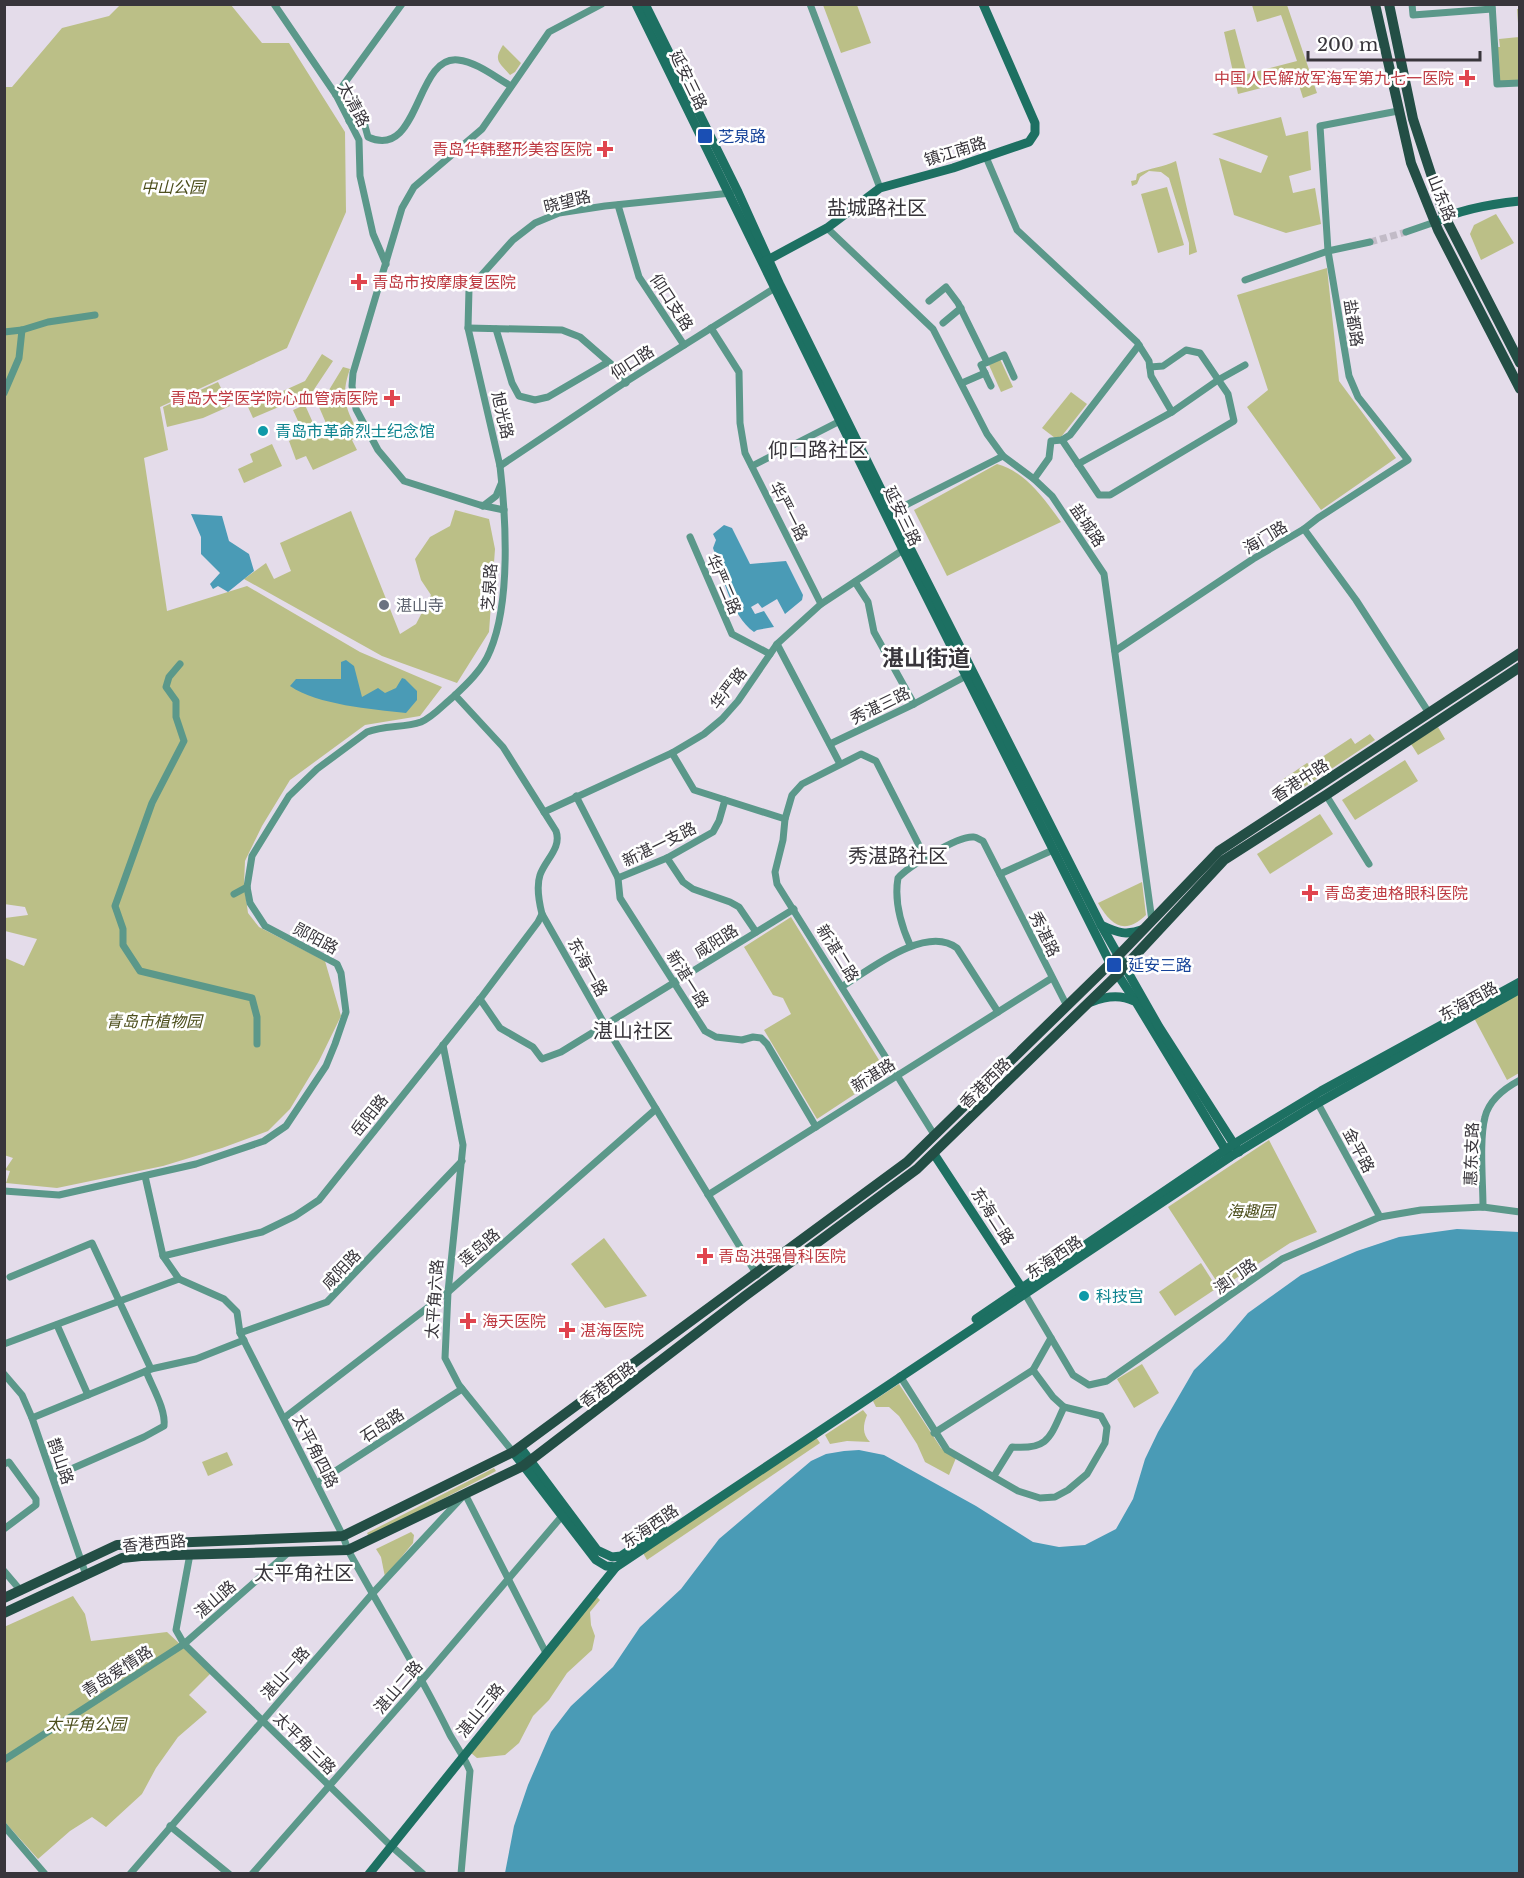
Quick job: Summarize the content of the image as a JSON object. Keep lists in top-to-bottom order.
{
  "streets": {
    "main road": [
      "延安三路",
      "镇江南路",
      "山东路",
      "香港中路",
      "东海西路",
      "香港西路",
      "东海二路",
      "湛山三路"
    ],
    "street": [
      "太清路",
      "晓望路",
      "仰口支路",
      "盐都路",
      "仰口路",
      "旭光路",
      "华严一路",
      "盐城路",
      "海门路",
      "华严二路",
      "芝泉路",
      "华严路",
      "秀湛三路",
      "新湛一支路",
      "秀湛路",
      "郧阳路",
      "咸阳路",
      "新湛二路",
      "东海一路",
      "新湛一路",
      "新湛路",
      "岳阳路",
      "金平路",
      "惠东支路",
      "莲岛路",
      "澳门路",
      "太平角六路",
      "石岛路",
      "太平角四路",
      "鹊山路",
      "湛山路",
      "青岛爱情路",
      "湛山一路",
      "湛山二路",
      "太平角三路"
    ]
  },
  "crossings": [
    ["延安三路", "镇江南路"],
    ["延安三路", "晓望路"],
    ["延安三路", "仰口路"],
    ["延安三路", "华严路"],
    ["延安三路", "秀湛三路"],
    ["延安三路", "香港中路"],
    ["延安三路", "东海西路"],
    ["延安三路", "香港西路"],
    ["镇江南路", "盐城路"],
    ["山东路", "盐都路"],
    ["晓望路", "仰口支路"],
    ["晓望路", "旭光路"],
    ["仰口支路", "仰口路"],
    ["盐都路", "海门路"],
    ["仰口路", "旭光路"],
    ["仰口路", "华严一路"],
    ["旭光路", "芝泉路"],
    ["华严一路", "华严路"],
    ["盐城路", "海门路"],
    ["盐城路", "香港中路"],
    ["海门路", "香港中路"],
    ["华严二路", "华严路"],
    ["芝泉路", "东海一路"],
    ["华严路", "东海一路"],
    ["华严路", "新湛一路"],
    ["香港中路", "香港西路"],
    ["新湛一支路", "新湛一路"],
    ["秀湛路", "新湛二路"],
    ["秀湛路", "新湛路"],
    ["秀湛路", "香港西路"],
    ["咸阳路", "新湛二路"],
    ["咸阳路", "东海一路"],
    ["咸阳路", "新湛一路"],
    ["咸阳路", "岳阳路"],
    ["咸阳路", "太平角六路"],
    ["咸阳路", "太平角四路"],
    ["新湛二路", "新湛路"],
    ["新湛二路", "香港西路"],
    ["东海一路", "新湛路"],
    ["东海一路", "香港西路"],
    ["东海一路", "岳阳路"],
    ["东海一路", "莲岛路"],
    ["新湛一路", "新湛路"],
    ["东海西路", "香港西路"],
    ["东海西路", "金平路"],
    ["东海西路", "东海二路"],
    ["东海西路", "澳门路"],
    ["东海西路", "湛山三路"],
    ["香港西路", "东海二路"],
    ["香港西路", "太平角六路"],
    ["香港西路", "太平角四路"],
    ["香港西路", "鹊山路"],
    ["香港西路", "湛山路"],
    ["香港西路", "湛山一路"],
    ["岳阳路", "太平角六路"],
    ["金平路", "澳门路"],
    ["惠东支路", "澳门路"],
    ["东海二路", "澳门路"],
    ["莲岛路", "太平角六路"],
    ["莲岛路", "太平角四路"],
    ["太平角六路", "石岛路"],
    ["石岛路", "太平角四路"],
    ["太平角四路", "湛山一路"],
    ["太平角四路", "湛山二路"],
    ["太平角四路", "湛山三路"],
    ["湛山路", "青岛爱情路"],
    ["湛山路", "太平角三路"],
    ["青岛爱情路", "太平角三路"],
    ["湛山一路", "太平角三路"],
    ["湛山二路", "太平角三路"],
    ["湛山三路", "太平角三路"]
  ],
  "districts": [
    "盐城路社区",
    "仰口路社区",
    "湛山街道",
    "秀湛路社区",
    "湛山社区",
    "太平角社区"
  ],
  "parks": [
    "中山公园",
    "青岛市植物园",
    "海趣园",
    "太平角公园"
  ],
  "places": {
    "health": [
      "中国人民解放军海军第九七一医院",
      "青岛华韩整形美容医院",
      "青岛市按摩康复医院",
      "青岛大学医学院心血管病医院",
      "青岛麦迪格眼科医院",
      "青岛洪强骨科医院",
      "海天医院",
      "湛海医院"
    ],
    "transit": ["芝泉路", "延安三路"],
    "other": ["青岛市革命烈士纪念馆", "湛山寺", "科技宫"]
  },
  "scale_bar": "200 m"
}
